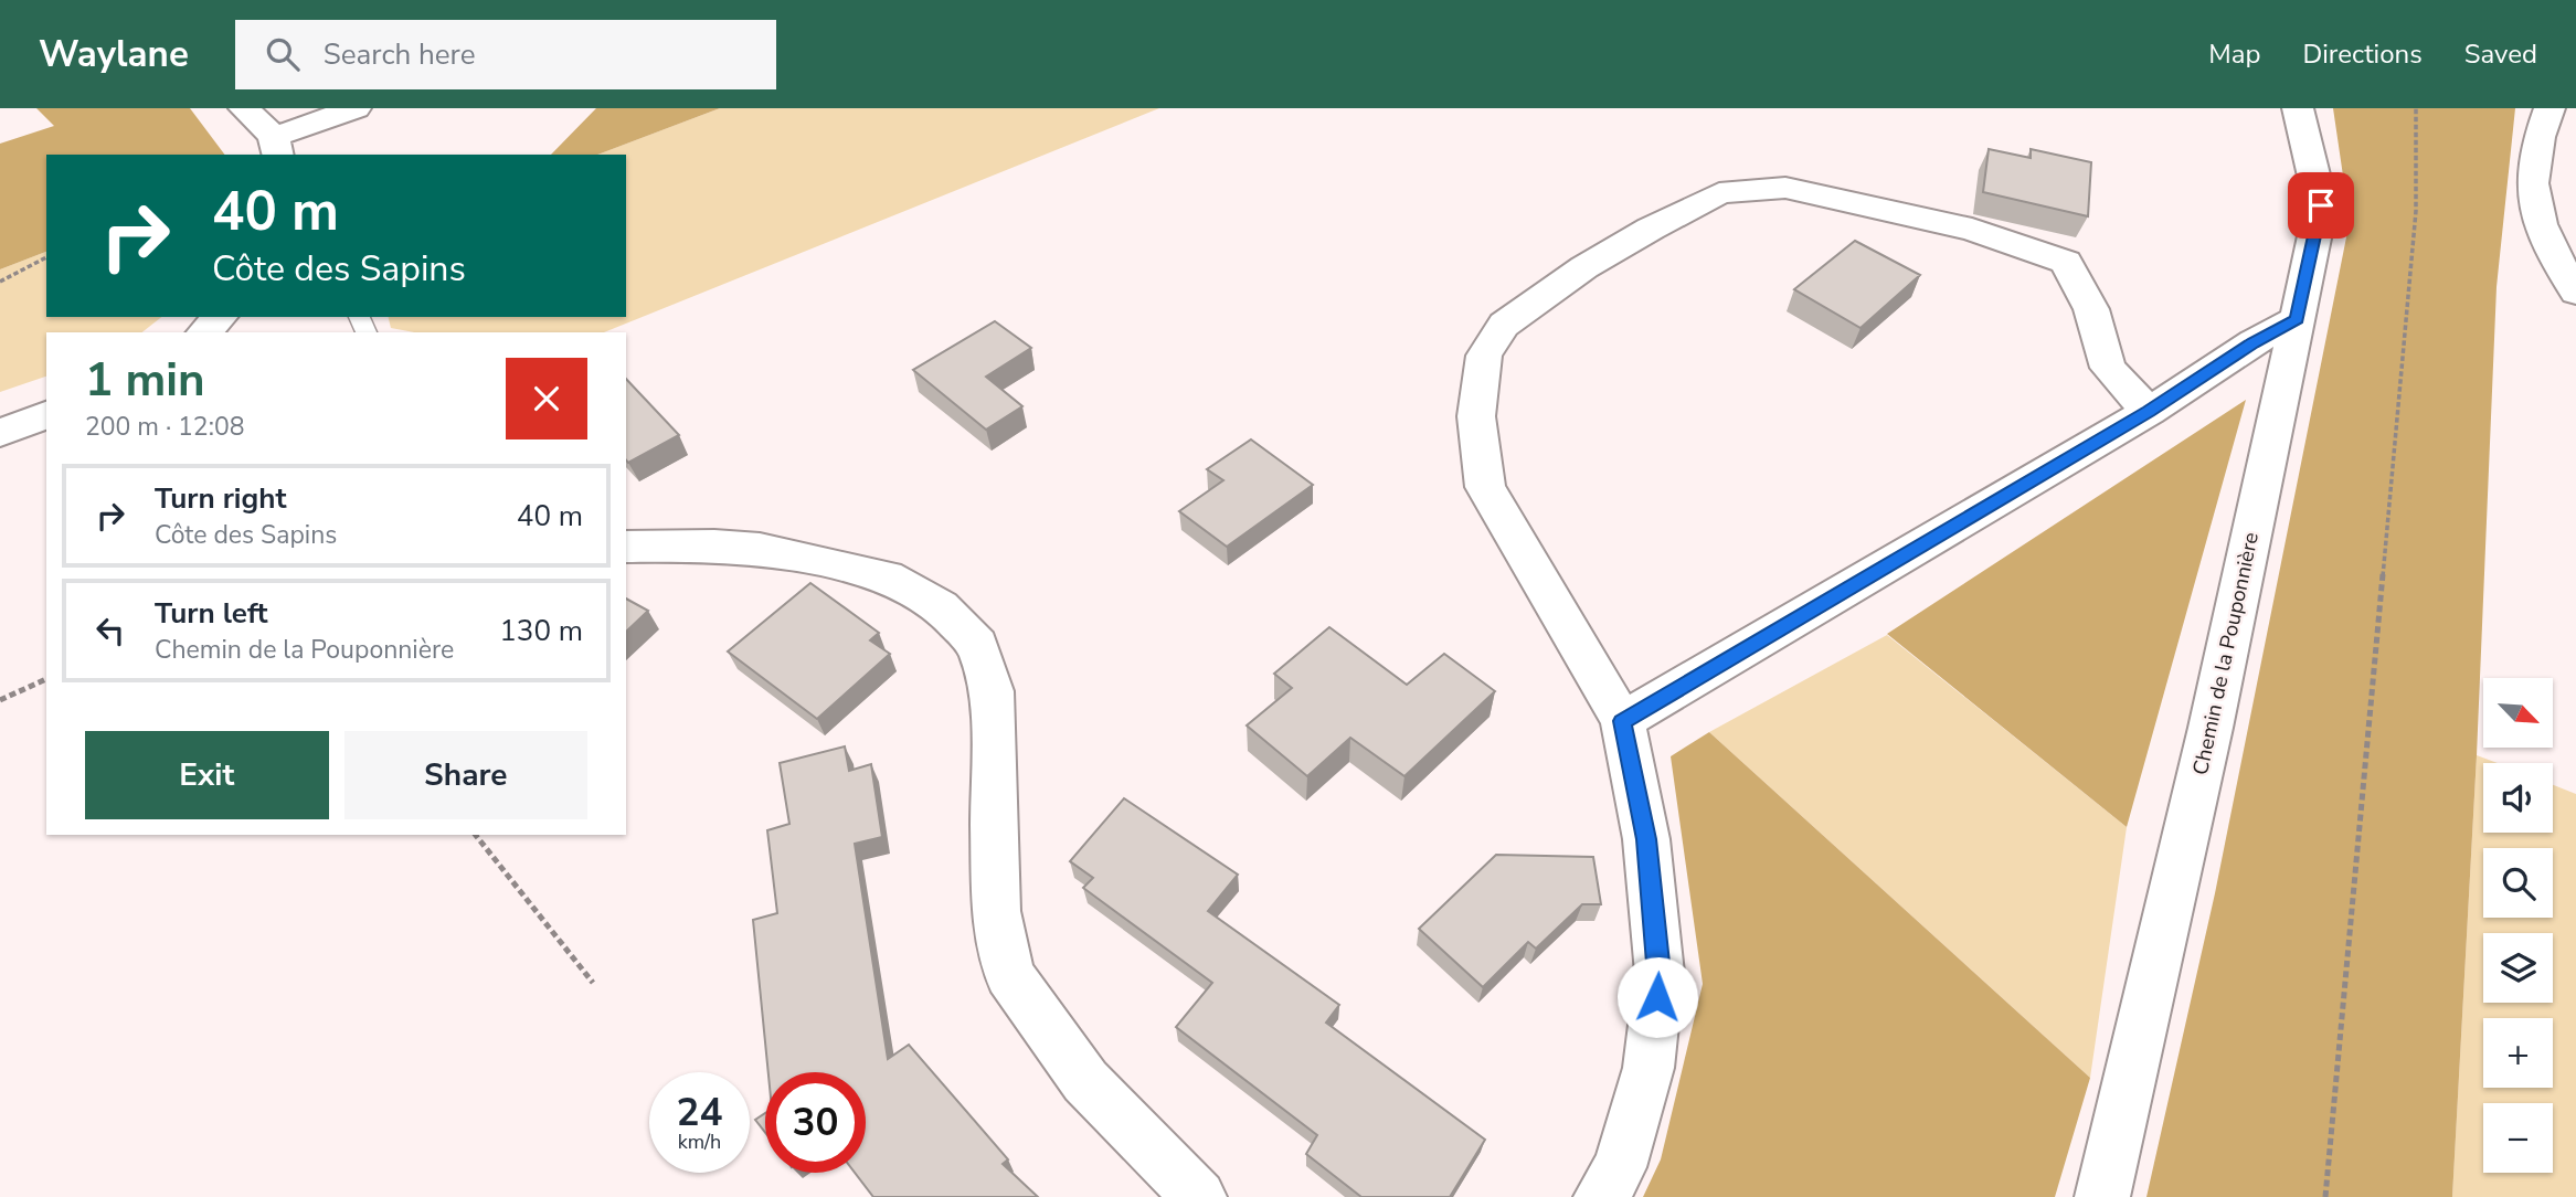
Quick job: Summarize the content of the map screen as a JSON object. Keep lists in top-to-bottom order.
{
  "streets": {
    "street": ["Chemin de la Pouponnière"]
  },
  "north": "bottom right",
  "page": {
    "header": "Waylane",
    "search": "Search here",
    "nav": ["Map", "Directions", "Saved"],
    "turn": ["40 m", "Côte des Sapins"],
    "heading": ["1 min", "200 m · 12:08"],
    "list": [
      {
        "name": "Turn right",
        "note": "Côte des Sapins",
        "value": "40 m"
      },
      {
        "name": "Turn left",
        "note": "Chemin de la Pouponnière",
        "value": "130 m"
      }
    ],
    "map_buttons": ["+", "−"],
    "buttons": ["Exit", "Share"],
    "speed": "24 km/h",
    "limit": "30"
  }
}
